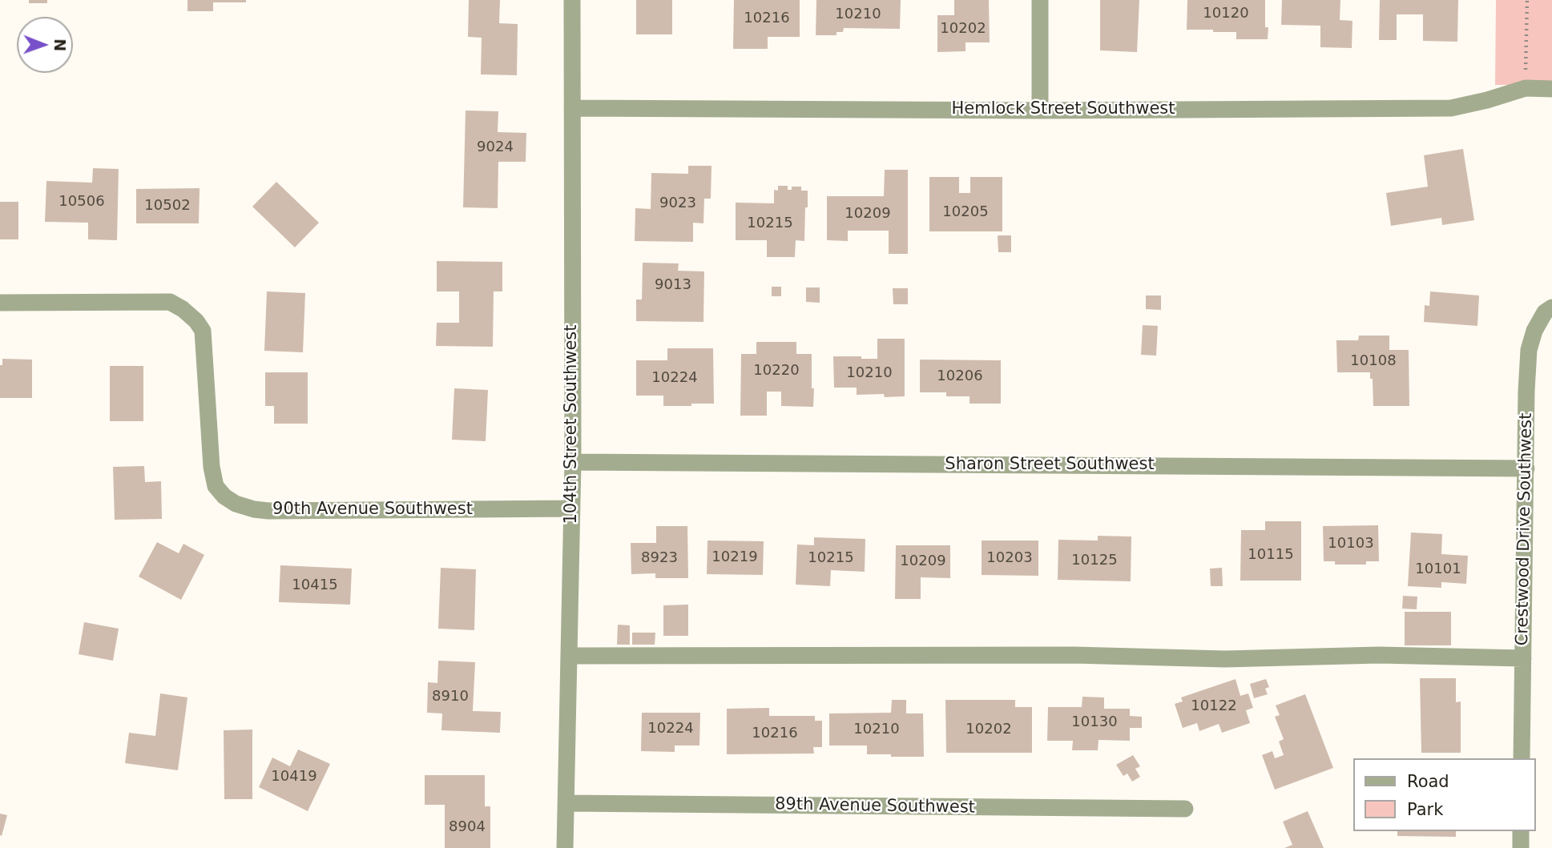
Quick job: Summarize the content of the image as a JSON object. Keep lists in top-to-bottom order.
{
  "streets": {
    "street": [
      "Hemlock Street Southwest",
      "104th Street Southwest",
      "Sharon Street Southwest",
      "90th Avenue Southwest",
      "Crestwood Drive Southwest",
      "89th Avenue Southwest"
    ]
  },
  "crossings": [
    ["Hemlock Street Southwest", "104th Street Southwest"],
    ["104th Street Southwest", "Sharon Street Southwest"],
    ["104th Street Southwest", "90th Avenue Southwest"],
    ["104th Street Southwest", "89th Avenue Southwest"],
    ["Sharon Street Southwest", "Crestwood Drive Southwest"]
  ],
  "house_numbers": [
    "10120",
    "10210",
    "10216",
    "10202",
    "9024",
    "10506",
    "9023",
    "10502",
    "10205",
    "10209",
    "10215",
    "9013",
    "10108",
    "10220",
    "10210",
    "10206",
    "10224",
    "10103",
    "10115",
    "10219",
    "8923",
    "10215",
    "10203",
    "10125",
    "10209",
    "10101",
    "10415",
    "8910",
    "10122",
    "10130",
    "10224",
    "10210",
    "10202",
    "10216",
    "10419",
    "8904"
  ],
  "legend": ["Road", "Park"],
  "north": "right"
}
